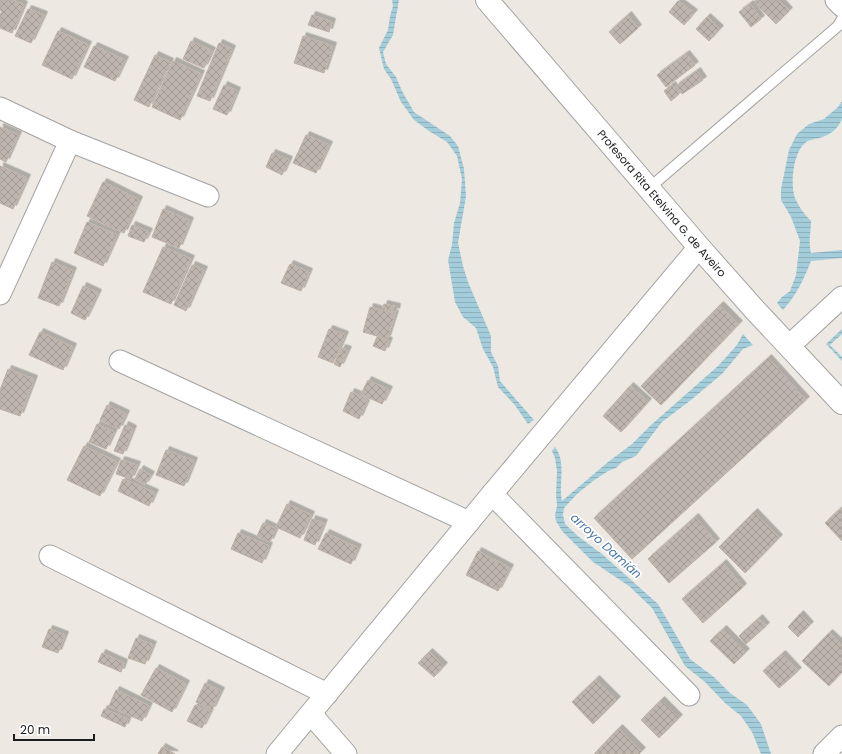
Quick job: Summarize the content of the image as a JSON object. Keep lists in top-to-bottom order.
{
  "streets": {
    "street": ["Profesora Rita Etelvina G. de Aveiro"]
  },
  "water": ["arroyo Damián"],
  "scale_bar": "20 m"
}
